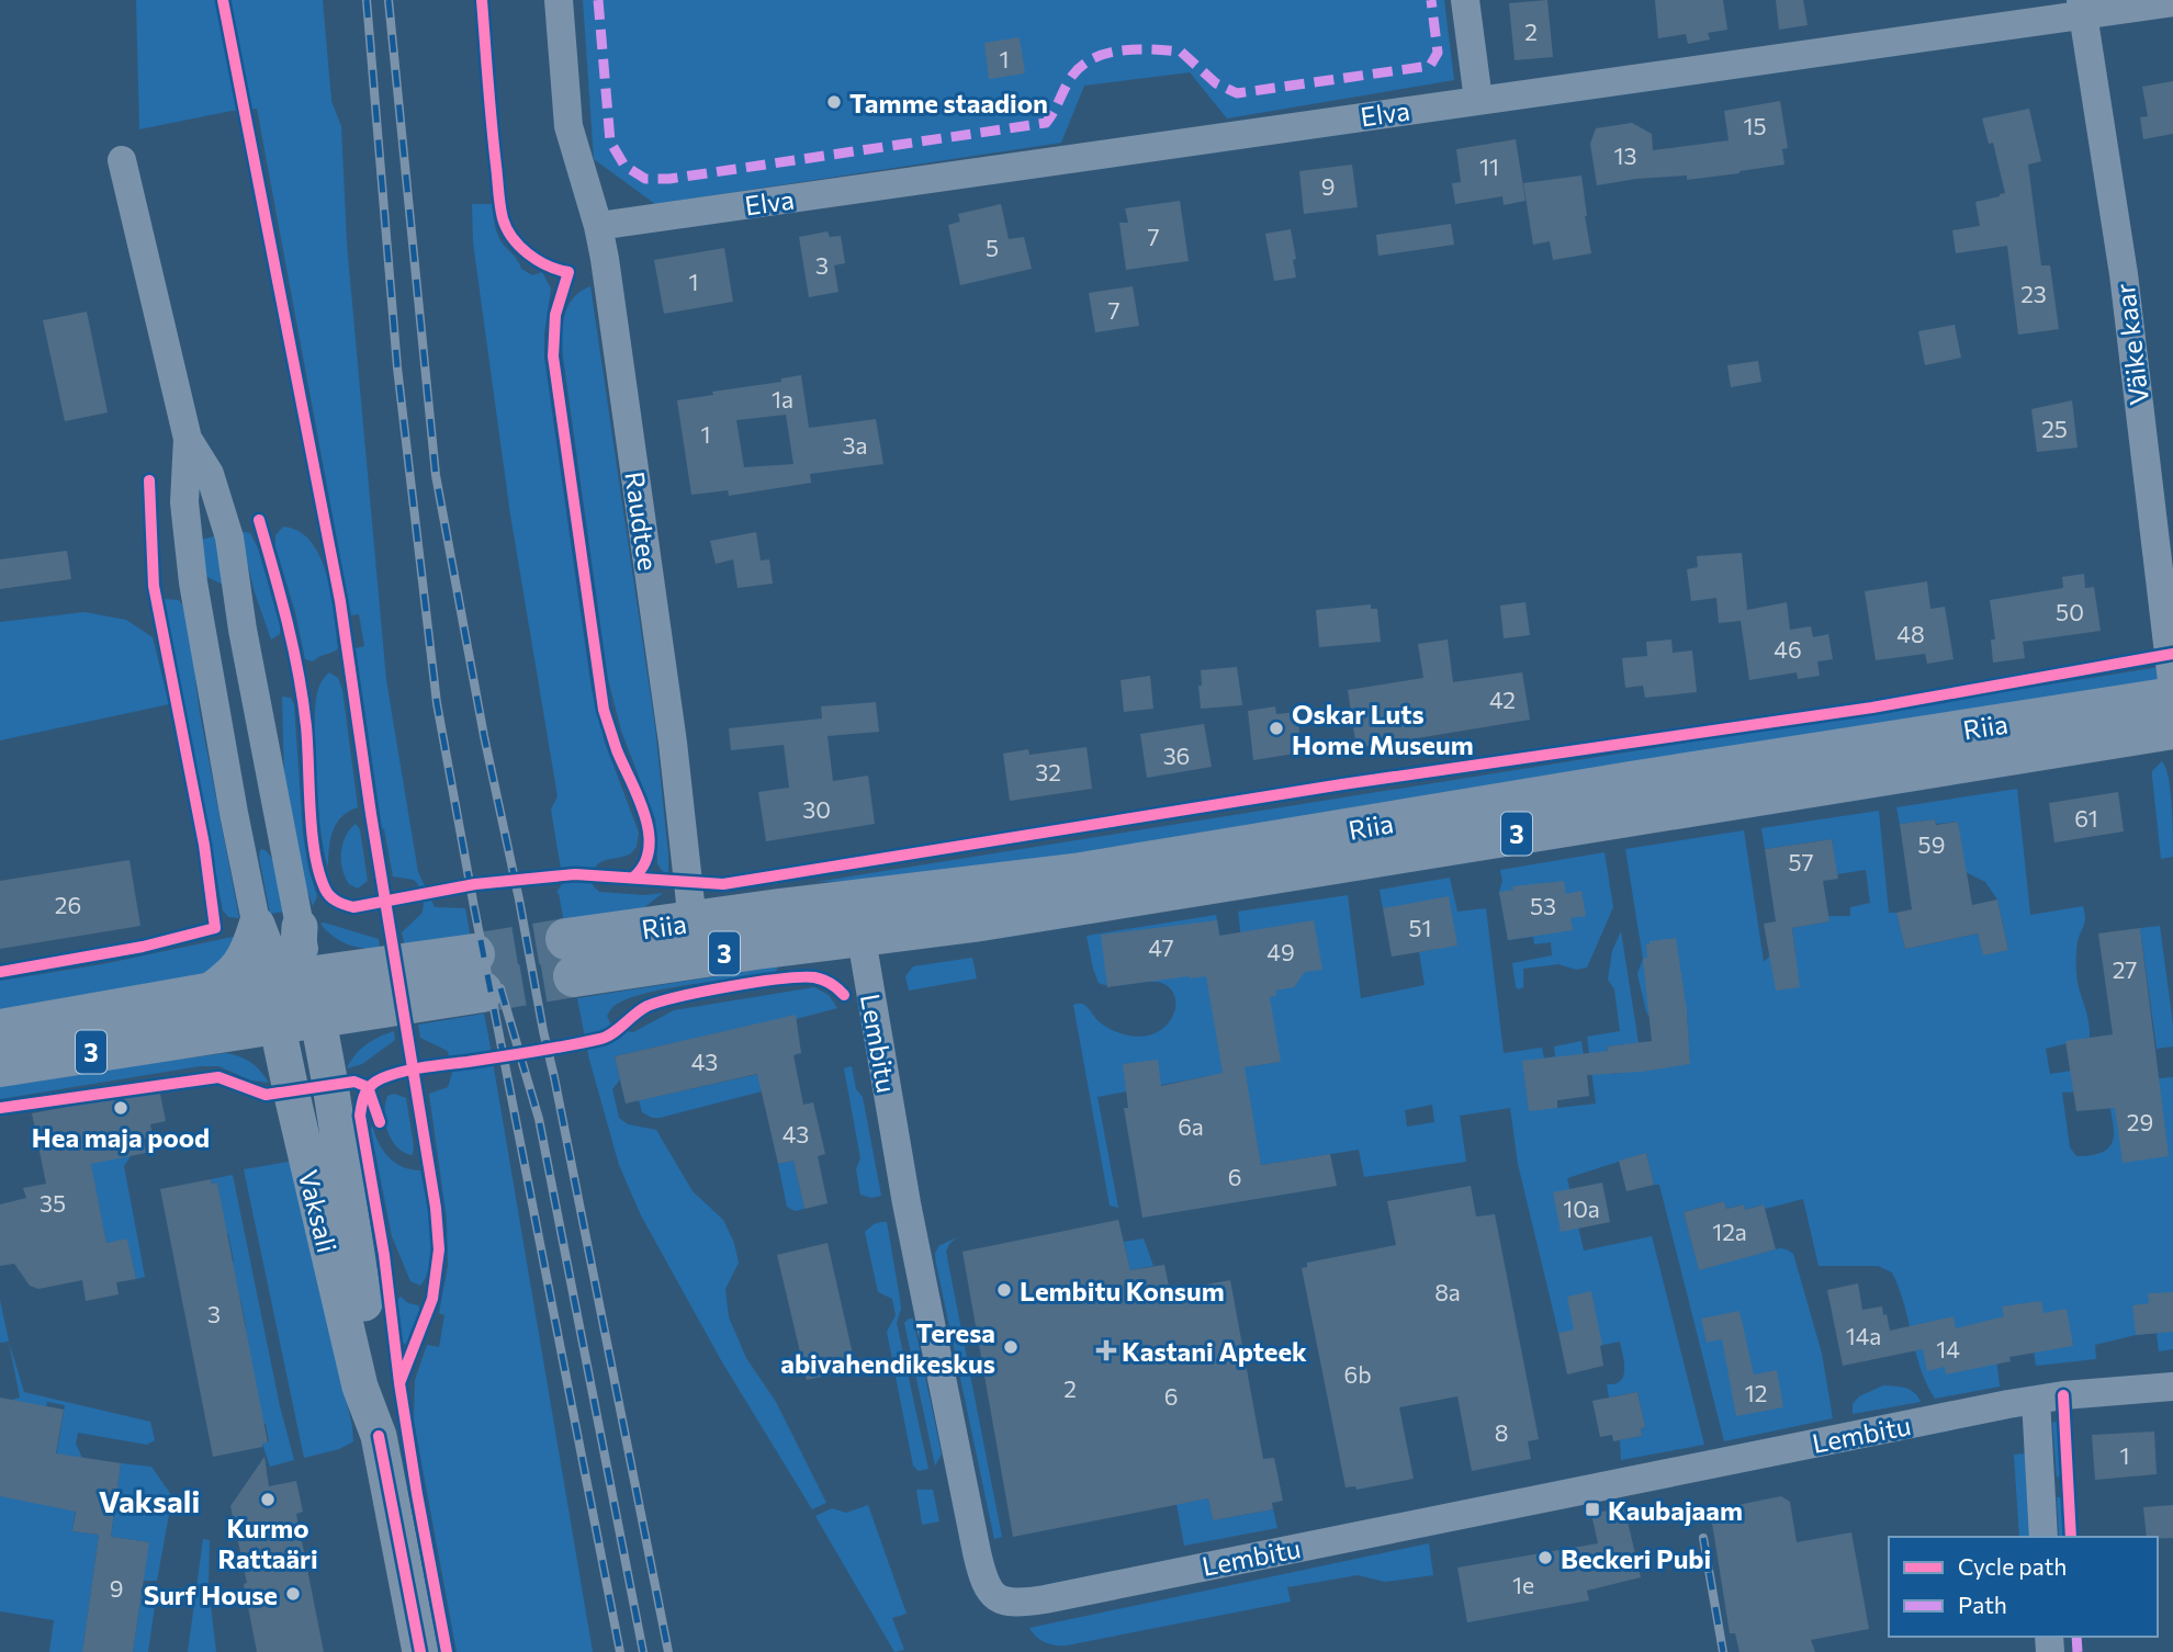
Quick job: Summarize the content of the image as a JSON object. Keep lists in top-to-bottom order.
{
  "streets": {
    "highway": ["Riia", "3"],
    "street": [
      "Elva",
      "Väike kaar",
      "Raudtee",
      "Lembitu",
      "Vaksali"
    ]
  },
  "crossings": [
    ["Elva", "Väike kaar"],
    ["Elva", "Raudtee"],
    ["Raudtee", "Riia"],
    ["Riia", "Lembitu"],
    ["3", "Vaksali"]
  ],
  "districts": ["Vaksali"],
  "places": {
    "other": [
      "Tamme staadion",
      "Oskar Luts Home Museum",
      "Hea maja pood",
      "Lembitu Konsum",
      "Teresa abivahendikeskus",
      "Kurmo Rattaäri",
      "Beckeri Pubi",
      "Surf House"
    ],
    "health": ["Kastani Apteek"],
    "transit": ["Kaubajaam"]
  },
  "house_numbers": [
    "2",
    "1",
    "15",
    "13",
    "11",
    "9",
    "7",
    "5",
    "3",
    "1",
    "23",
    "7",
    "1a",
    "25",
    "1",
    "3a",
    "50",
    "48",
    "46",
    "42",
    "36",
    "32",
    "30",
    "61",
    "59",
    "57",
    "26",
    "53",
    "51",
    "47",
    "49",
    "27",
    "43",
    "29",
    "6a",
    "43",
    "6",
    "35",
    "10a",
    "12a",
    "8a",
    "3",
    "14a",
    "14",
    "6b",
    "2",
    "12",
    "6",
    "8",
    "1",
    "1e",
    "9"
  ],
  "legend": ["Cycle path", "Path"]
}
